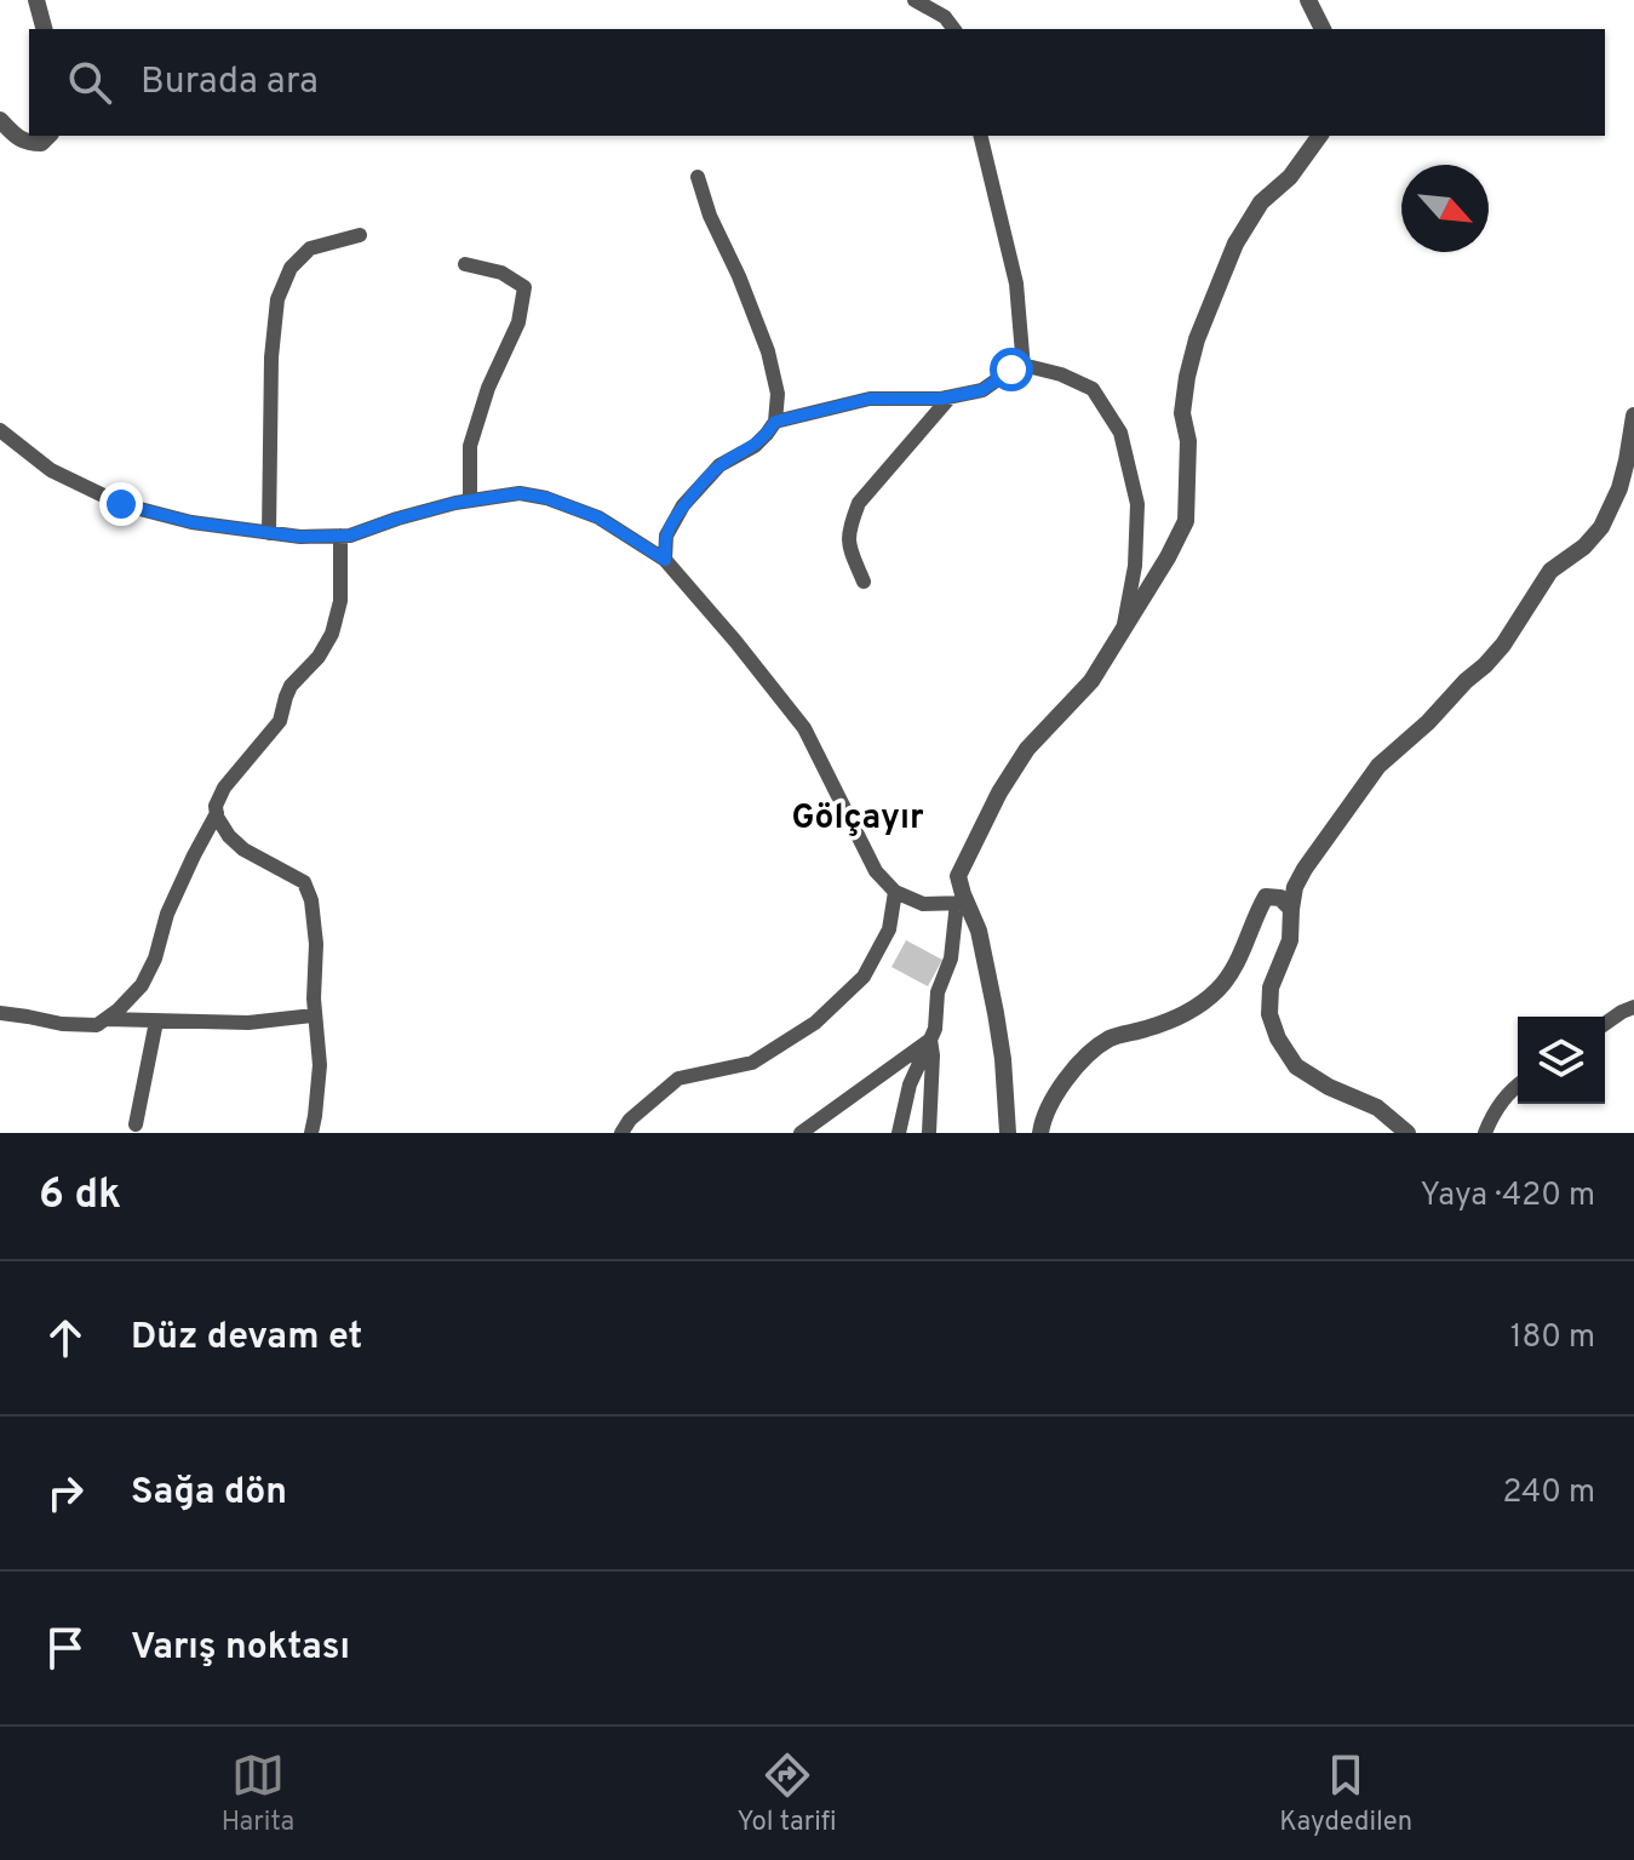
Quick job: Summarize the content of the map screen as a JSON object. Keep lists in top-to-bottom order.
{
  "districts": ["Gölçayır"],
  "north": "bottom right",
  "page": {
    "search": "Burada ara",
    "heading": ["6 dk", "Yaya · 420 m"],
    "list": [
      ["Düz devam et", "180 m"],
      ["Sağa dön", "240 m"],
      "Varış noktası"
    ],
    "nav": ["Harita", "Yol tarifi", "Kaydedilen"]
  }
}
